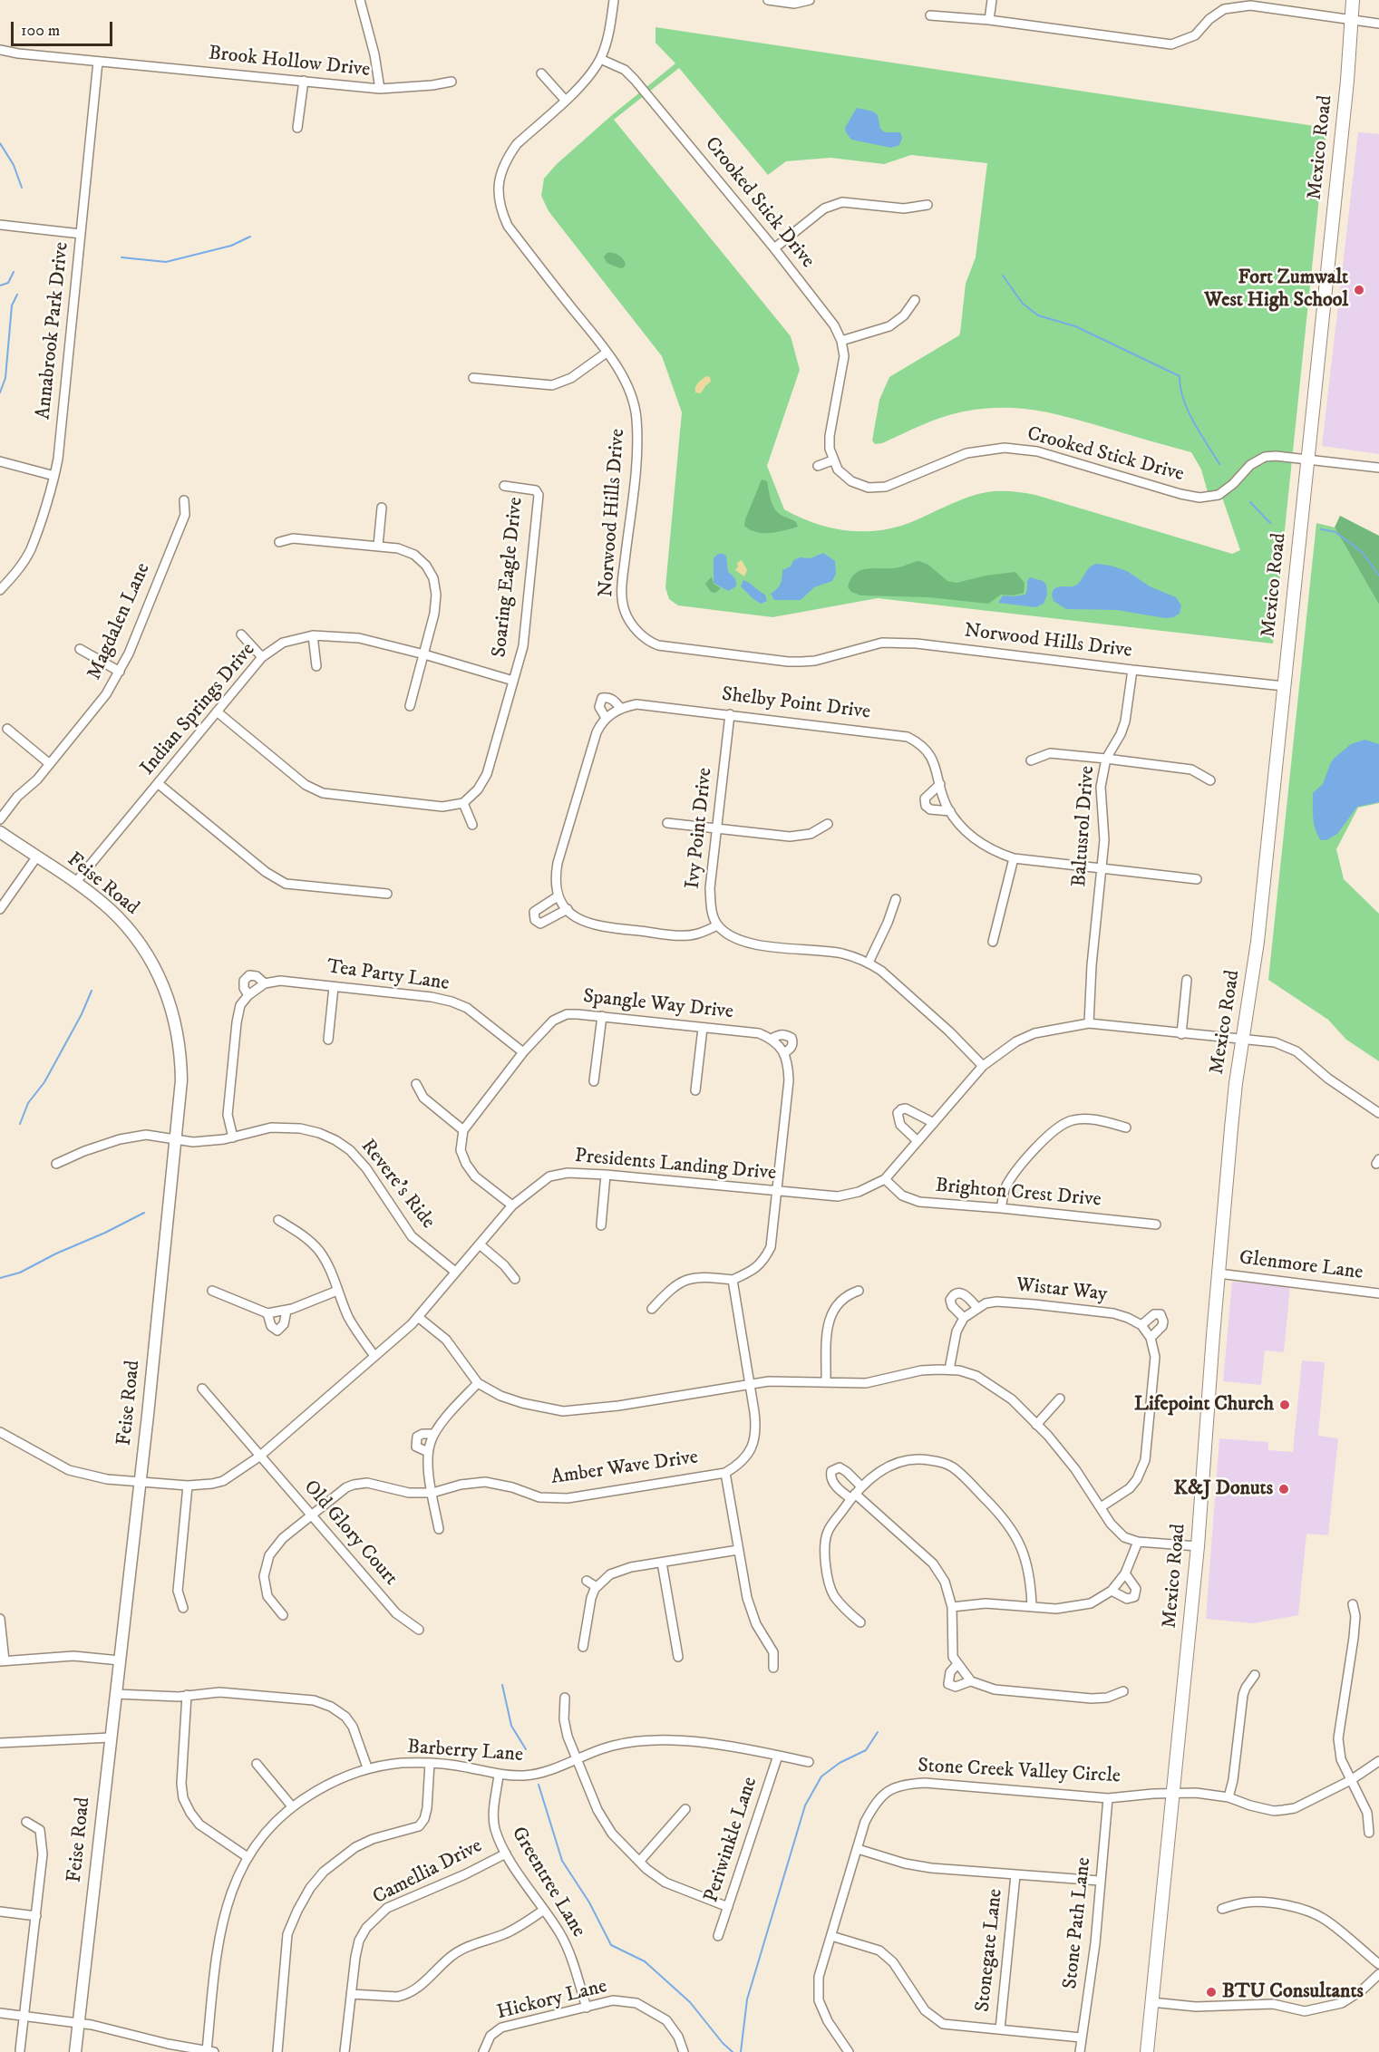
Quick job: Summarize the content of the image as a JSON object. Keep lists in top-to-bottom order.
{
  "streets": {
    "main road": ["Mexico Road", "Feise Road"],
    "street": [
      "Brook Hollow Drive",
      "Crooked Stick Drive",
      "Annabrook Park Drive",
      "Norwood Hills Drive",
      "Soaring Eagle Drive",
      "Magdalen Lane",
      "Shelby Point Drive",
      "Indian Springs Drive",
      "Baltusrol Drive",
      "Ivy Point Drive",
      "Tea Party Lane",
      "Spangle Way Drive",
      "Presidents Landing Drive",
      "Revere's Ride",
      "Brighton Crest Drive",
      "Glenmore Lane",
      "Wistar Way",
      "Amber Wave Drive",
      "Old Glory Court",
      "Barberry Lane",
      "Stone Creek Valley Circle",
      "Periwinkle Lane",
      "Camellia Drive",
      "Greentree Lane",
      "Stone Path Lane",
      "Stonegate Lane",
      "Hickory Lane"
    ]
  },
  "crossings": [
    ["Brook Hollow Drive", "Annabrook Park Drive"],
    ["Mexico Road", "Crooked Stick Drive"],
    ["Mexico Road", "Norwood Hills Drive"],
    ["Mexico Road", "Presidents Landing Drive"],
    ["Mexico Road", "Glenmore Lane"],
    ["Mexico Road", "Stone Creek Valley Circle"],
    ["Crooked Stick Drive", "Norwood Hills Drive"],
    ["Norwood Hills Drive", "Baltusrol Drive"],
    ["Soaring Eagle Drive", "Indian Springs Drive"],
    ["Shelby Point Drive", "Baltusrol Drive"],
    ["Shelby Point Drive", "Ivy Point Drive"],
    ["Indian Springs Drive", "Feise Road"],
    ["Baltusrol Drive", "Presidents Landing Drive"],
    ["Feise Road", "Presidents Landing Drive"],
    ["Feise Road", "Revere's Ride"],
    ["Tea Party Lane", "Spangle Way Drive"],
    ["Tea Party Lane", "Revere's Ride"],
    ["Spangle Way Drive", "Presidents Landing Drive"],
    ["Spangle Way Drive", "Amber Wave Drive"],
    ["Presidents Landing Drive", "Revere's Ride"],
    ["Presidents Landing Drive", "Brighton Crest Drive"],
    ["Presidents Landing Drive", "Old Glory Court"],
    ["Amber Wave Drive", "Old Glory Court"],
    ["Barberry Lane", "Periwinkle Lane"],
    ["Barberry Lane", "Greentree Lane"],
    ["Stone Creek Valley Circle", "Stone Path Lane"],
    ["Camellia Drive", "Greentree Lane"],
    ["Greentree Lane", "Hickory Lane"]
  ],
  "places": [
    "Fort Zumwalt West High School",
    "Lifepoint Church",
    "K&J Donuts",
    "BTU Consultants"
  ],
  "scale_bar": "100 m"
}
